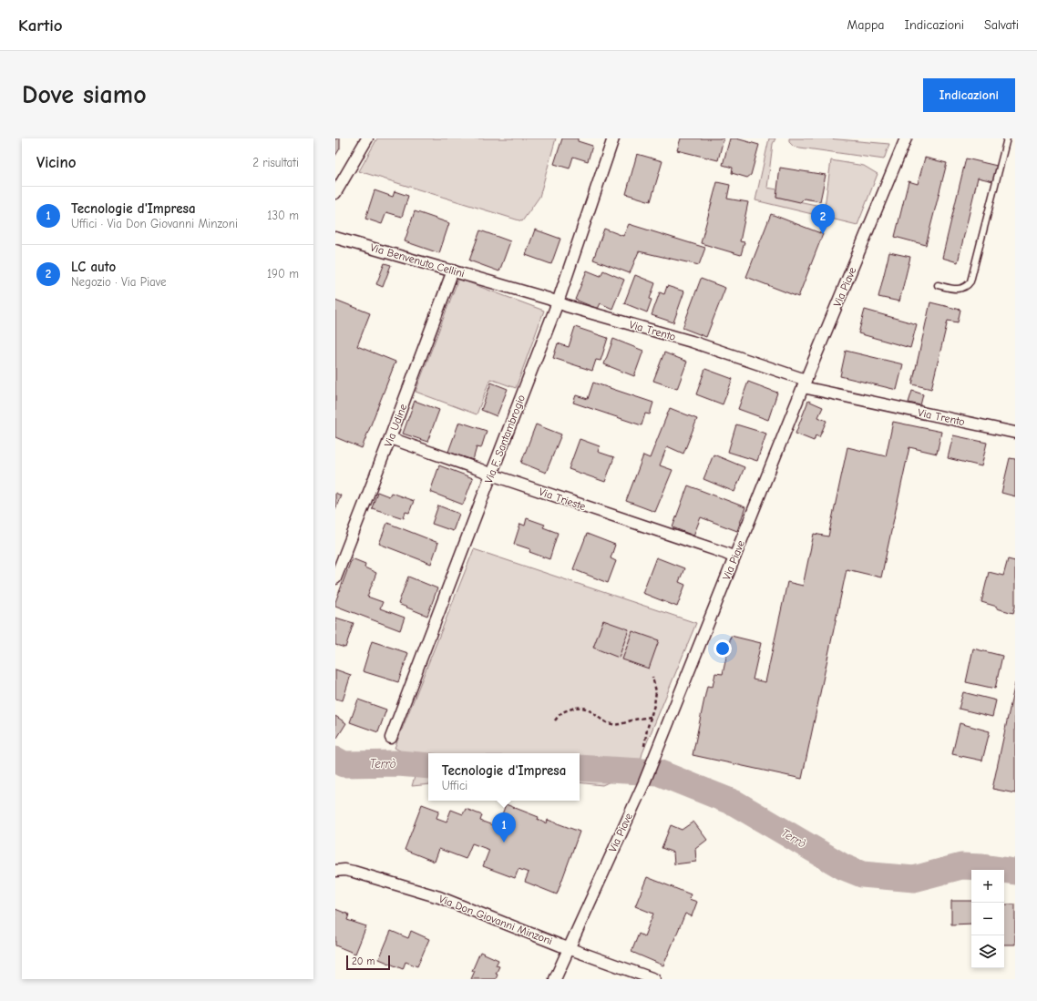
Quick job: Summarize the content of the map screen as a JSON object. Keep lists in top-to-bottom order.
{
  "streets": {
    "street": [
      "Via Benvenuto Cellini",
      "Via Piave",
      "Via Trento",
      "Via Udine",
      "Via F. Santambrogio",
      "Via Trieste",
      "Via Don Giovanni Minzoni"
    ]
  },
  "crossings": [
    ["Via Benvenuto Cellini", "Via Trento"],
    ["Via Benvenuto Cellini", "Via Udine"],
    ["Via Piave", "Via Trento"],
    ["Via Piave", "Via Trieste"],
    ["Via Piave", "Via Don Giovanni Minzoni"],
    ["Via Trento", "Via F. Santambrogio"],
    ["Via Udine", "Via Trieste"],
    ["Via F. Santambrogio", "Via Trieste"]
  ],
  "water": ["Terrò"],
  "scale_bar": "20 m",
  "page": {
    "header": "Kartio",
    "nav": ["Mappa", "Indicazioni", "Salvati"],
    "buttons": "Indicazioni",
    "title": "Dove siamo",
    "heading": ["Vicino", "2 risultati"],
    "list": [
      {
        "mark": "1",
        "name": "Tecnologie d'Impresa",
        "note": "Uffici · Via Don Giovanni Minzoni",
        "value": "130 m"
      },
      {
        "mark": "2",
        "name": "LC auto",
        "note": "Negozio · Via Piave",
        "value": "190 m"
      }
    ],
    "pins": ["2", "1"],
    "popup": ["Tecnologie d'Impresa", "Uffici"],
    "map_buttons": ["+", "−"],
    "scale": "20 m"
  }
}
